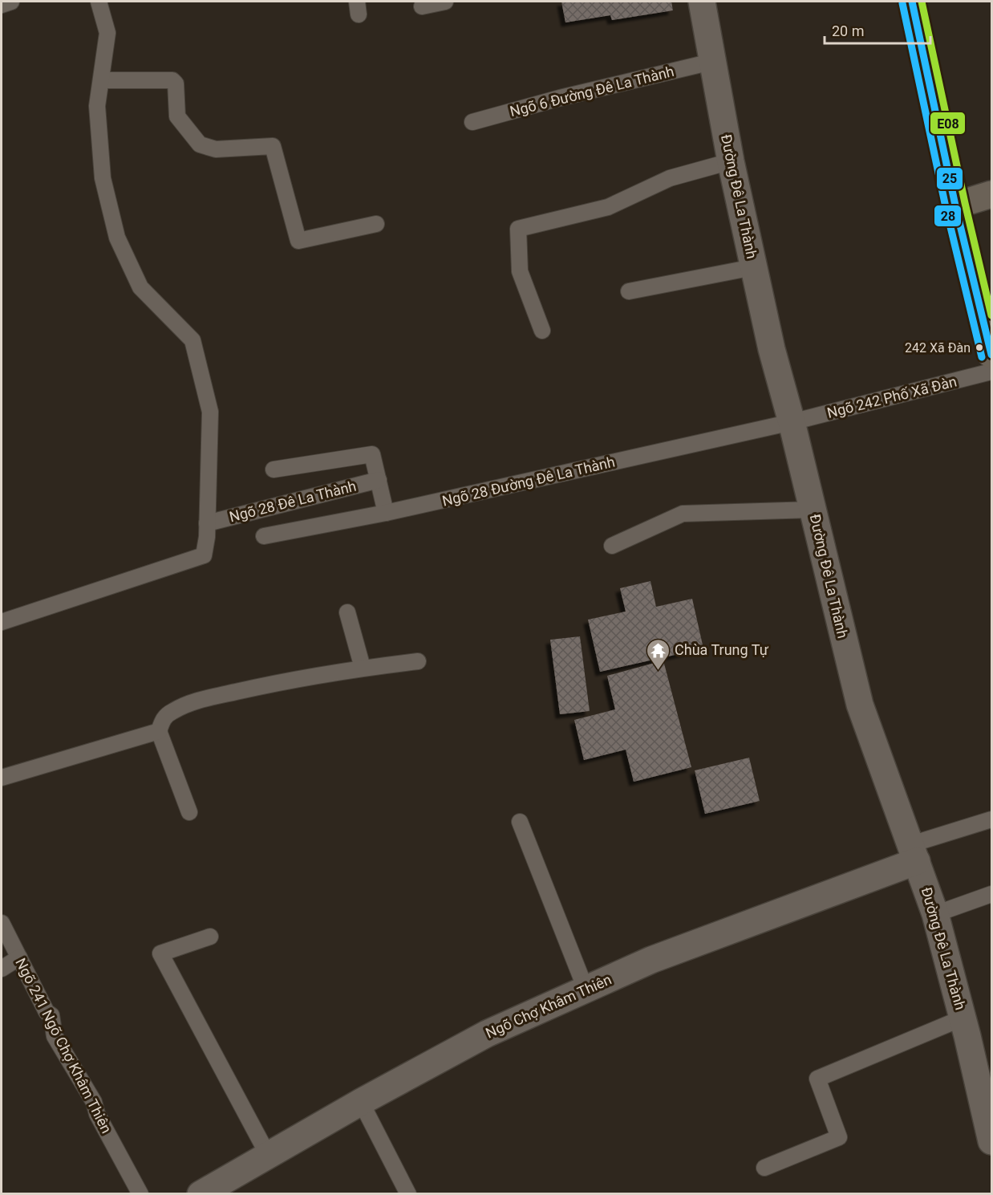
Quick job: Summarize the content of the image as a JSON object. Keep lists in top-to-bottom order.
{
  "streets": {
    "street": ["Đường Đê La Thành", "Ngõ Chợ Khâm Thiên"],
    "lane": [
      "Ngõ 6 Đường Đê La Thành",
      "Ngõ 242 Phố Xã Đàn",
      "Ngõ 28 Đường Đê La Thành",
      "Ngõ 28 Đê La Thành",
      "Ngõ 241 Ngõ Chợ Khâm Thiên"
    ]
  },
  "crossings": [
    ["Ngõ 6 Đường Đê La Thành", "Đường Đê La Thành"],
    ["Đường Đê La Thành", "Ngõ 242 Phố Xã Đàn"],
    ["Đường Đê La Thành", "Ngõ 28 Đường Đê La Thành"],
    ["Đường Đê La Thành", "Ngõ Chợ Khâm Thiên"],
    ["Ngõ 242 Phố Xã Đàn", "Ngõ 28 Đường Đê La Thành"],
    ["Ngõ 28 Đường Đê La Thành", "Ngõ 28 Đê La Thành"]
  ],
  "places": {
    "other": ["242 Xã Đàn"],
    "temple": ["Chùa Trung Tự"]
  },
  "lines": ["transit line 25", "transit line E08", "transit line 28"],
  "scale_bar": "20 m"
}
